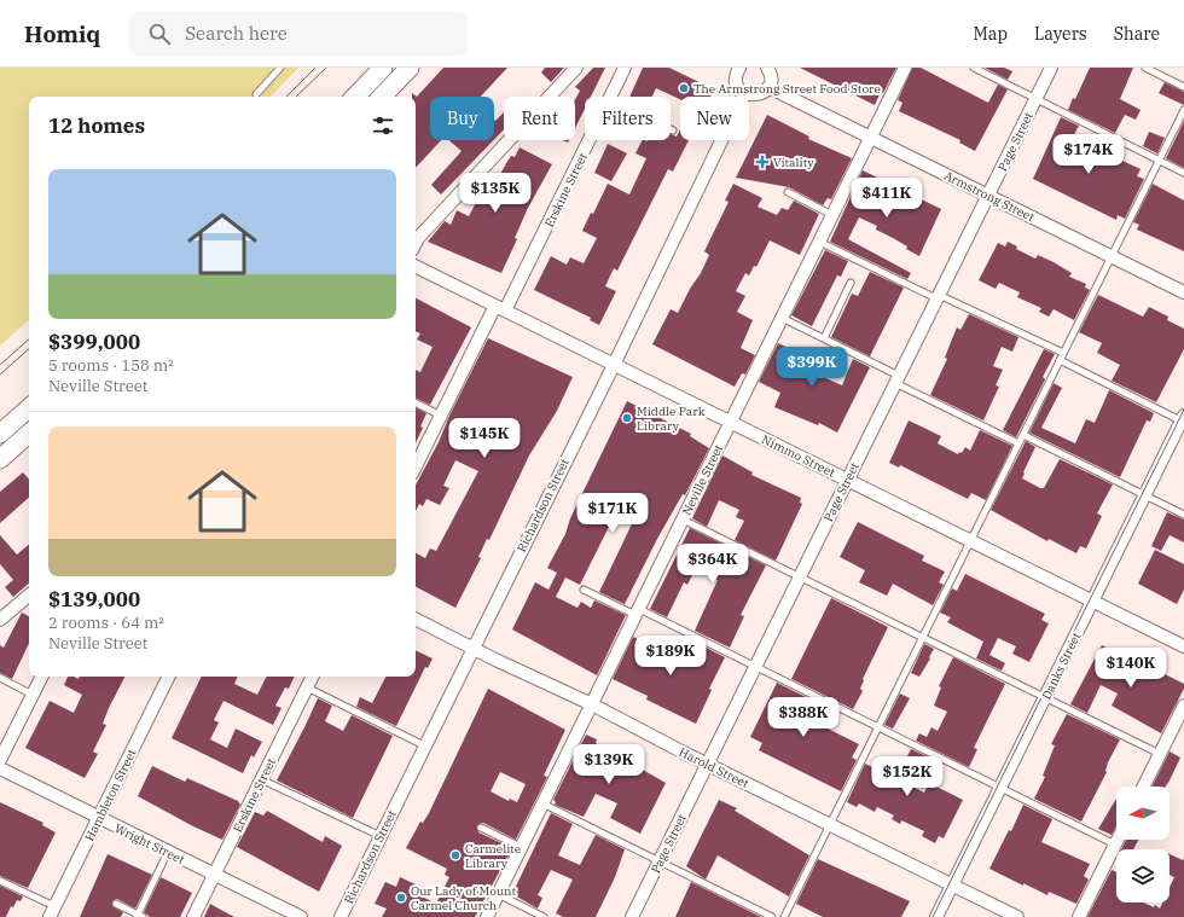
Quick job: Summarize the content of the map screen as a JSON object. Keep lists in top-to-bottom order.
{
  "streets": {
    "street": [
      "Page Street",
      "Erskine Street",
      "Armstrong Street",
      "Nimmo Street",
      "Neville Street",
      "Richardson Street",
      "Danks Street",
      "Harold Street",
      "Hambleton Street",
      "Wright Street"
    ]
  },
  "crossings": [
    ["Page Street", "Armstrong Street"],
    ["Page Street", "Nimmo Street"],
    ["Page Street", "Harold Street"],
    ["Erskine Street", "Nimmo Street"],
    ["Erskine Street", "Wright Street"],
    ["Armstrong Street", "Neville Street"],
    ["Nimmo Street", "Neville Street"],
    ["Nimmo Street", "Richardson Street"],
    ["Nimmo Street", "Danks Street"],
    ["Neville Street", "Harold Street"],
    ["Richardson Street", "Harold Street"],
    ["Danks Street", "Harold Street"],
    ["Hambleton Street", "Wright Street"]
  ],
  "places": {
    "other": [
      "The Armstrong Street Food Store",
      "Middle Park Library",
      "Carmelite Library",
      "Our Lady of Mount Carmel Church"
    ],
    "health": ["Vitality"]
  },
  "north": "left",
  "page": {
    "header": "Homiq",
    "search": "Search here",
    "nav": ["Map", "Layers", "Share"],
    "chip": [
      "Buy",
      "Rent",
      "Filters",
      "New"
    ],
    "heading": "12 homes",
    "price": [
      "$174K",
      "$135K",
      "$411K",
      "$399K",
      "$145K",
      "$171K",
      "$364K",
      "$189K",
      "$140K",
      "$388K",
      "$139K",
      "$152K"
    ],
    "list": [
      {
        "name": "$399,000",
        "note": "5 rooms · 158 m² · Neville Street"
      },
      {
        "name": "$139,000",
        "note": "2 rooms · 64 m² · Neville Street"
      }
    ]
  }
}
